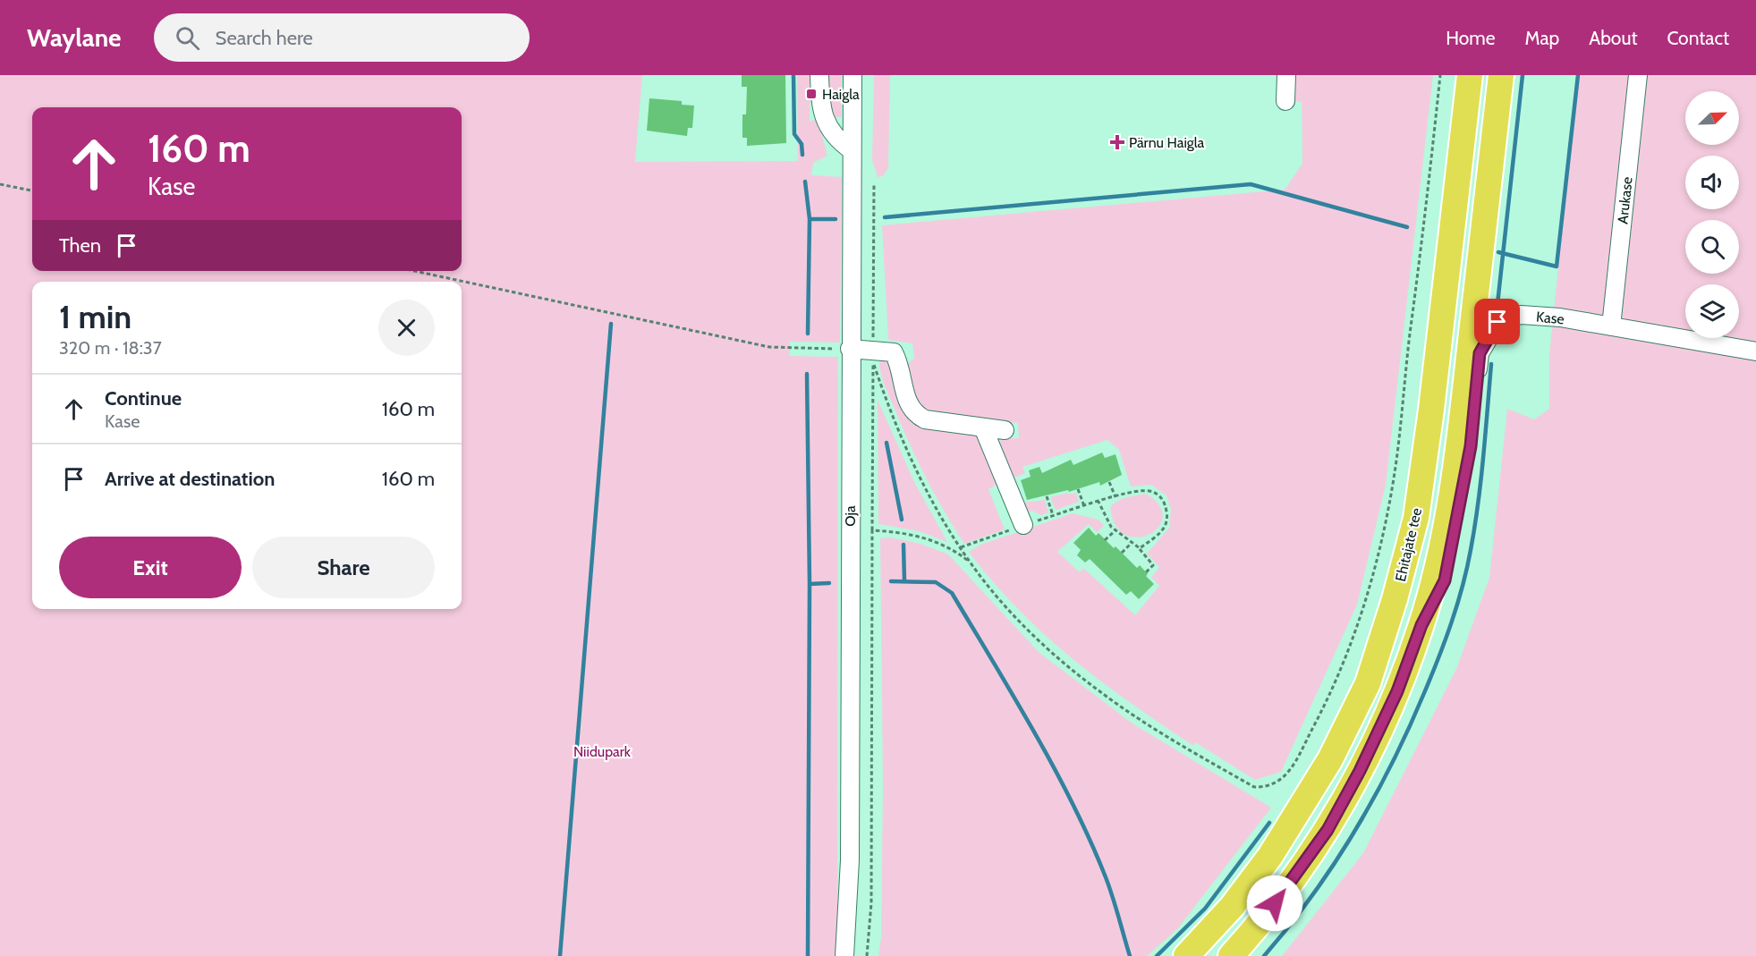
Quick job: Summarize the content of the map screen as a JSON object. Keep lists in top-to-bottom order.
{
  "streets": {
    "highway": ["Ehitajate tee"],
    "street": ["Arukase", "Kase", "Oja"]
  },
  "crossings": [
    ["Arukase", "Kase"]
  ],
  "parks": ["Niidupark"],
  "places": {
    "transit": ["Haigla"],
    "health": ["Pärnu Haigla"]
  },
  "north": "top right",
  "page": {
    "header": "Waylane",
    "search": "Search here",
    "nav": [
      "Home",
      "Map",
      "About",
      "Contact"
    ],
    "turn": ["160 m", "Kase"],
    "then": "Then",
    "heading": ["1 min", "320 m · 18:37"],
    "list": [
      {
        "name": "Continue",
        "note": "Kase",
        "value": "160 m"
      },
      {
        "name": "Arrive at destination",
        "value": "160 m"
      }
    ],
    "buttons": ["Exit", "Share"]
  }
}
